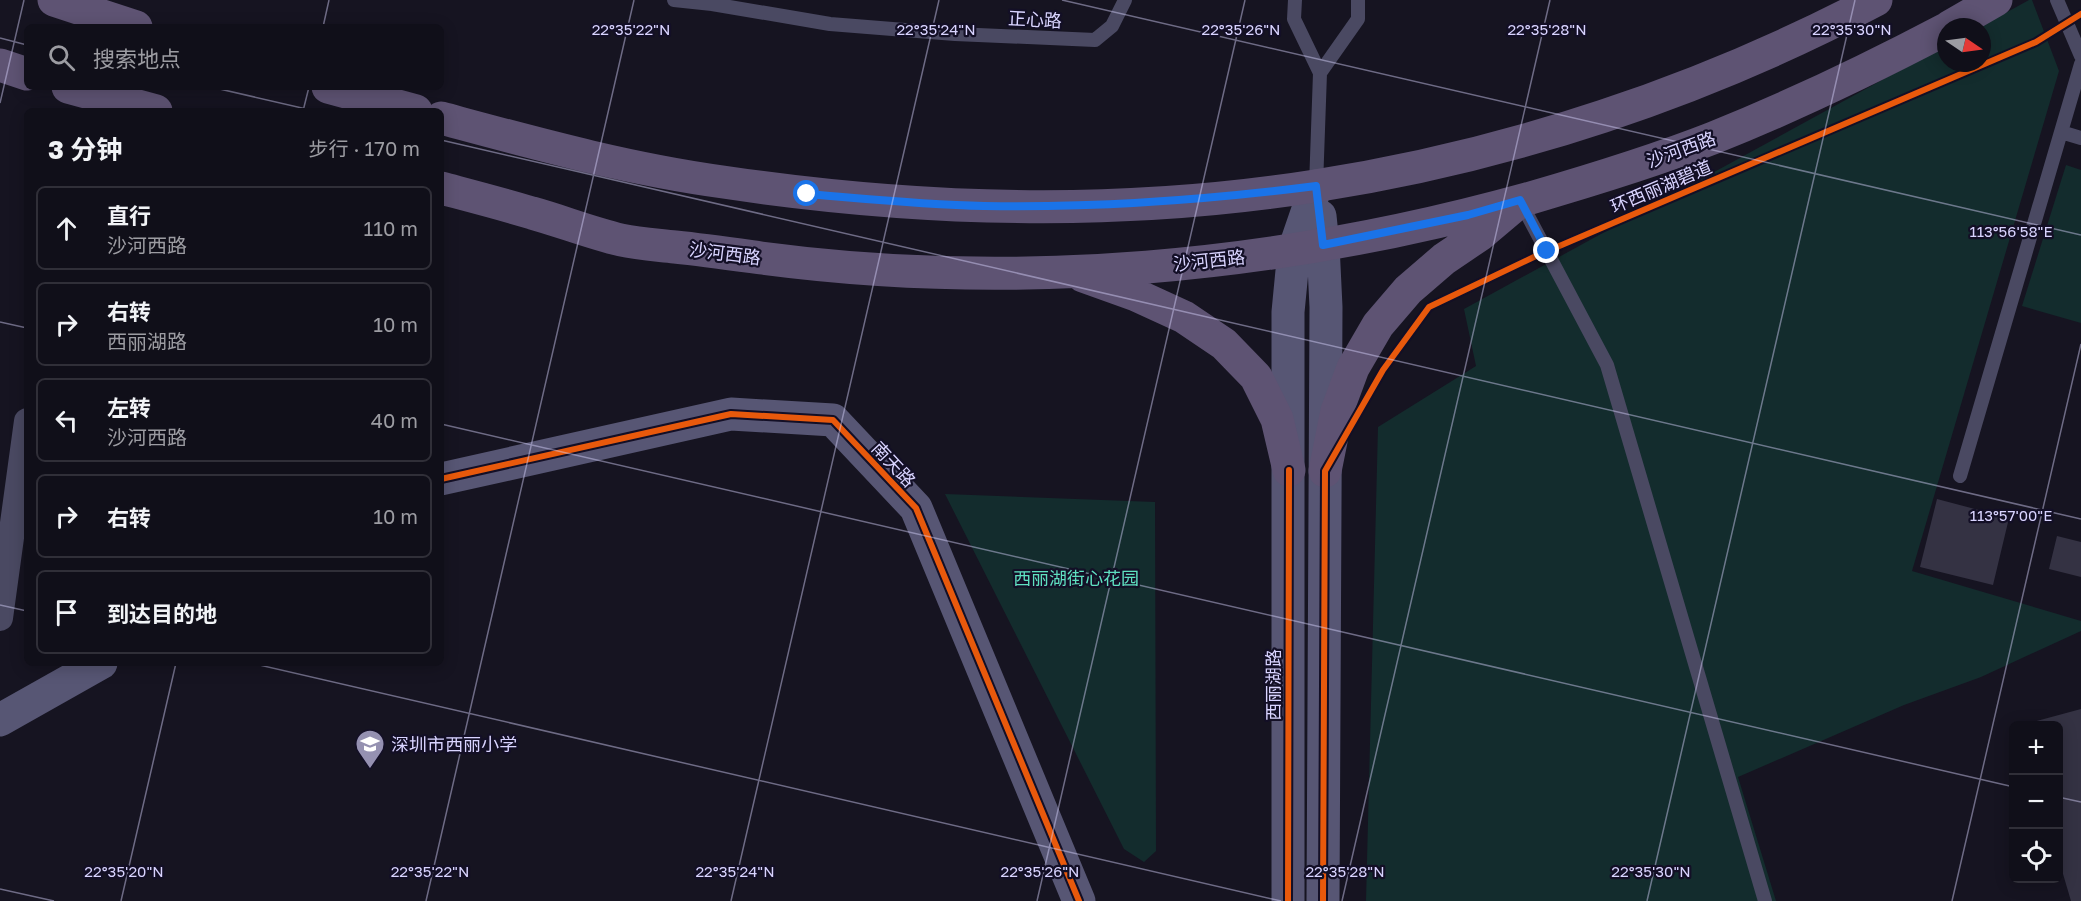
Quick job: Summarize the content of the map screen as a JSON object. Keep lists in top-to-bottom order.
{
  "streets": {
    "main road": ["沙河西路", "南天路", "西丽湖路"],
    "lane": ["正心路"],
    "cycle path": ["环西丽湖碧道"]
  },
  "crossings": [
    ["沙河西路", "西丽湖路"]
  ],
  "parks": ["西丽湖街心花园"],
  "places": {
    "school or university": ["深圳市西丽小学"]
  },
  "north": "right",
  "page": {
    "search": "搜索地点",
    "heading": ["3 分钟", "步行 · 170 m"],
    "list": [
      ["直行", "沙河西路", "110 m"],
      ["右转", "西丽湖路", "10 m"],
      ["左转", "沙河西路", "40 m"],
      ["右转", "10 m"],
      "到达目的地"
    ],
    "map_buttons": ["+", "−"]
  },
  "coordinates": [
    "22°35'22\"N",
    "22°35'26\"N",
    "22°35'28\"N",
    "22°35'24\"N",
    "22°35'30\"N",
    "113°56'58\"E",
    "113°57'00\"E",
    "22°35'20\"N"
  ]
}
